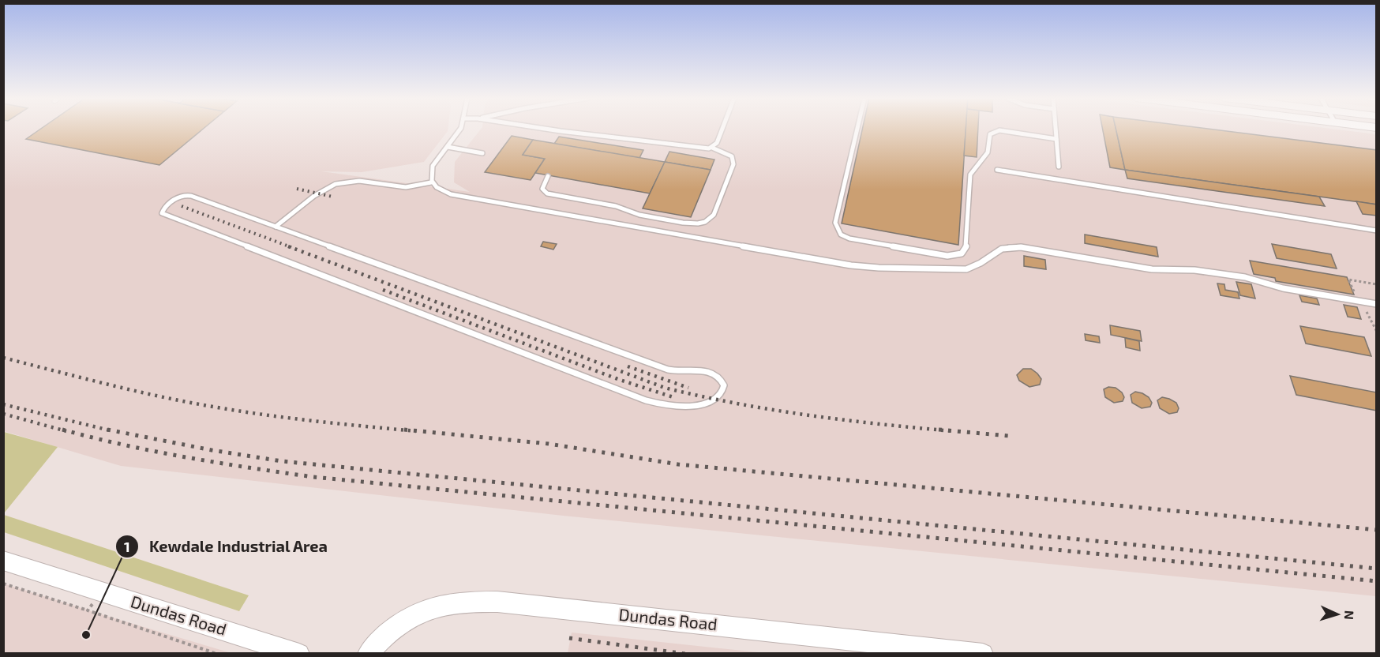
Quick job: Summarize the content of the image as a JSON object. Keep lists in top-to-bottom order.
{
  "streets": {
    "main road": ["Dundas Road"]
  },
  "places": ["Kewdale Industrial Area"],
  "north": "right"
}
